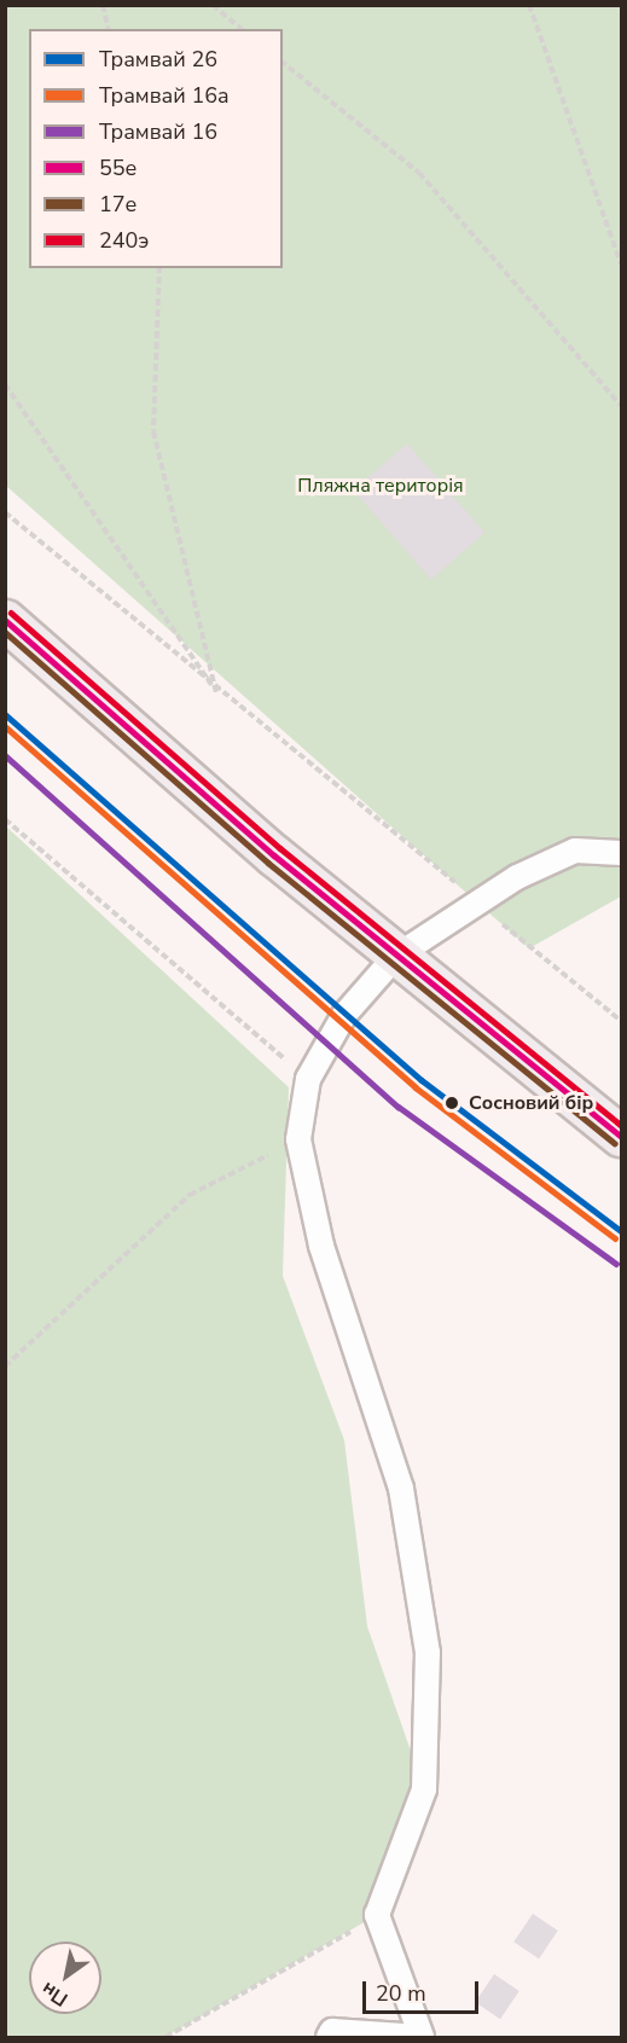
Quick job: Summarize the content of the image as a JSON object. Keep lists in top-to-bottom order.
{
  "parks": ["Пляжна територія"],
  "places": ["Сосновий бір"],
  "lines": [
    "transit line 240э",
    "transit line 55е",
    "transit line 17е",
    "tram line 26",
    "tram line 16a",
    "tram line 16"
  ],
  "legend": [
    "Трамвай 26",
    "Трамвай 16a",
    "Трамвай 16",
    "55е",
    "17е",
    "240э"
  ],
  "scale_bar": "20 m",
  "north": "bottom left"
}
